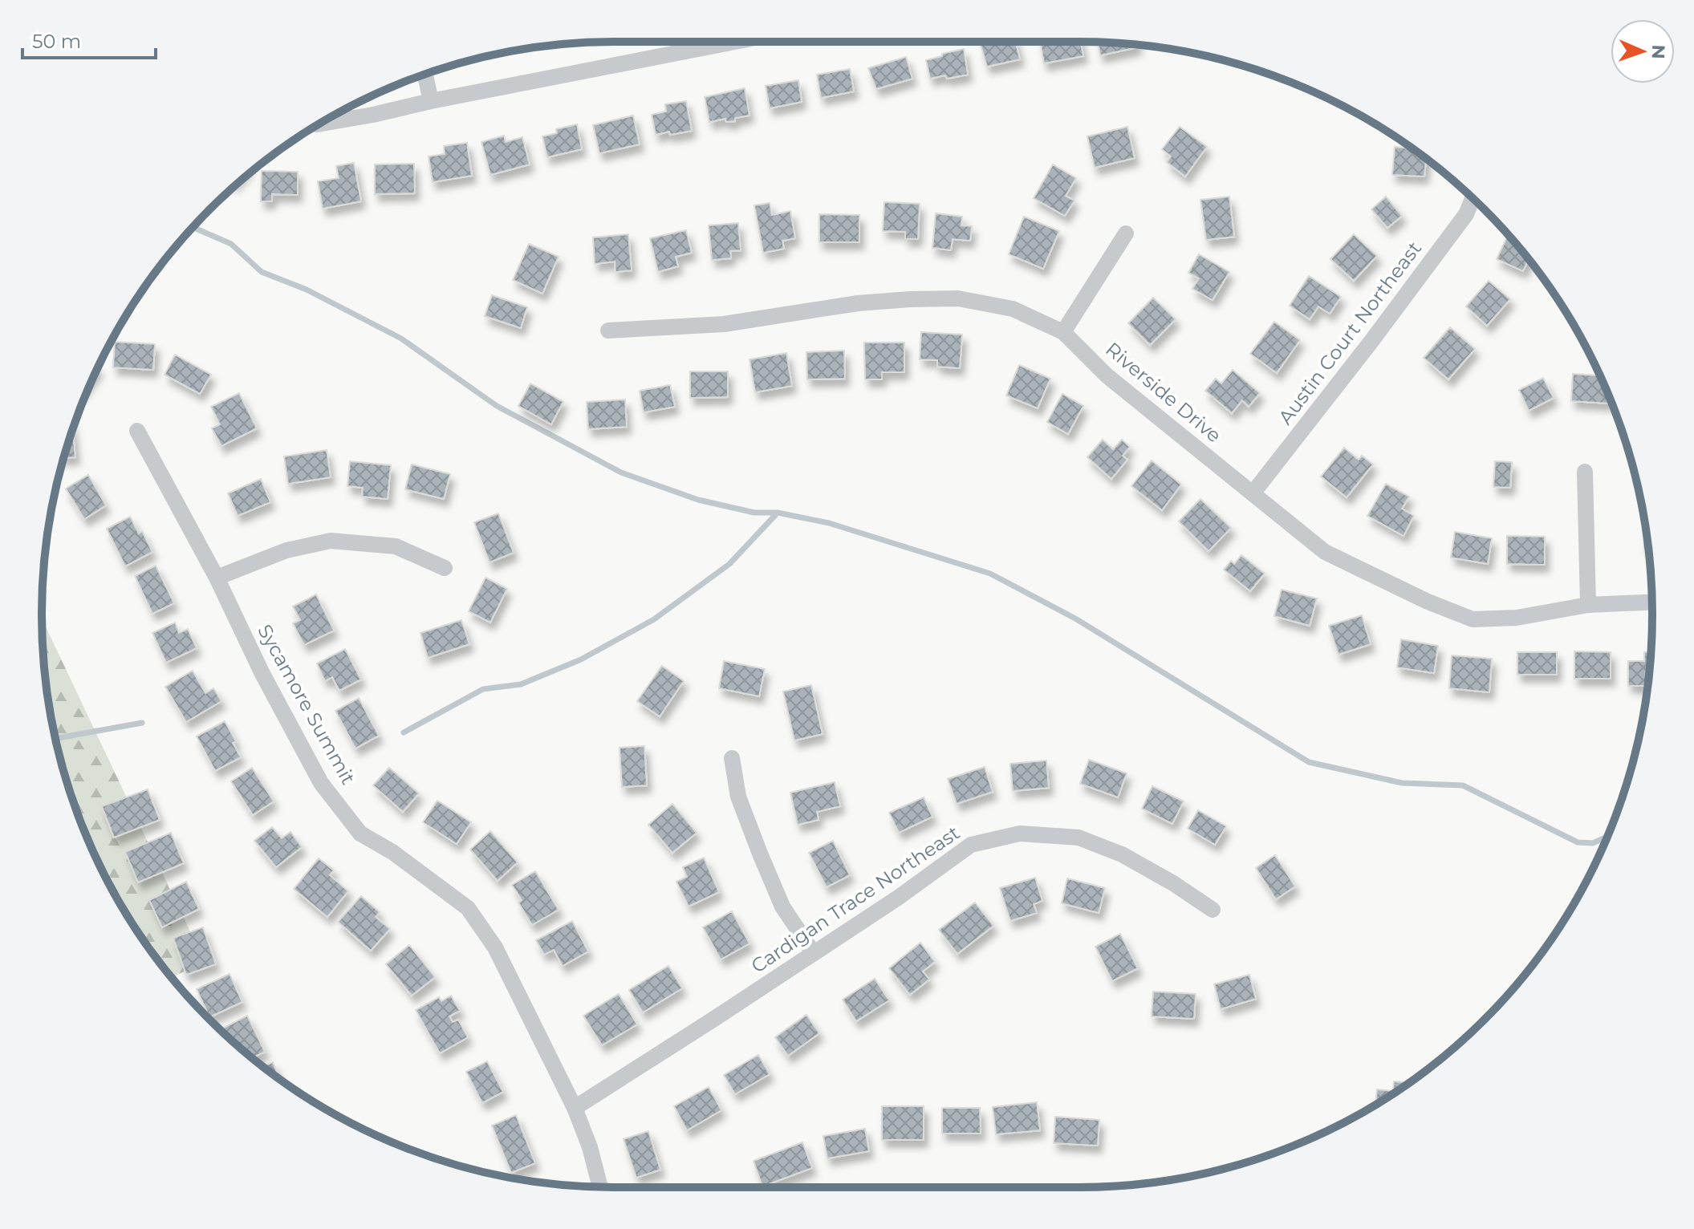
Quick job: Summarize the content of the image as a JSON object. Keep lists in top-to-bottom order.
{
  "streets": {
    "street": [
      "Austin Court Northeast",
      "Riverside Drive",
      "Sycamore Summit",
      "Cardigan Trace Northeast"
    ]
  },
  "crossings": [
    ["Austin Court Northeast", "Riverside Drive"],
    ["Sycamore Summit", "Cardigan Trace Northeast"]
  ],
  "scale_bar": "50 m",
  "north": "right"
}
